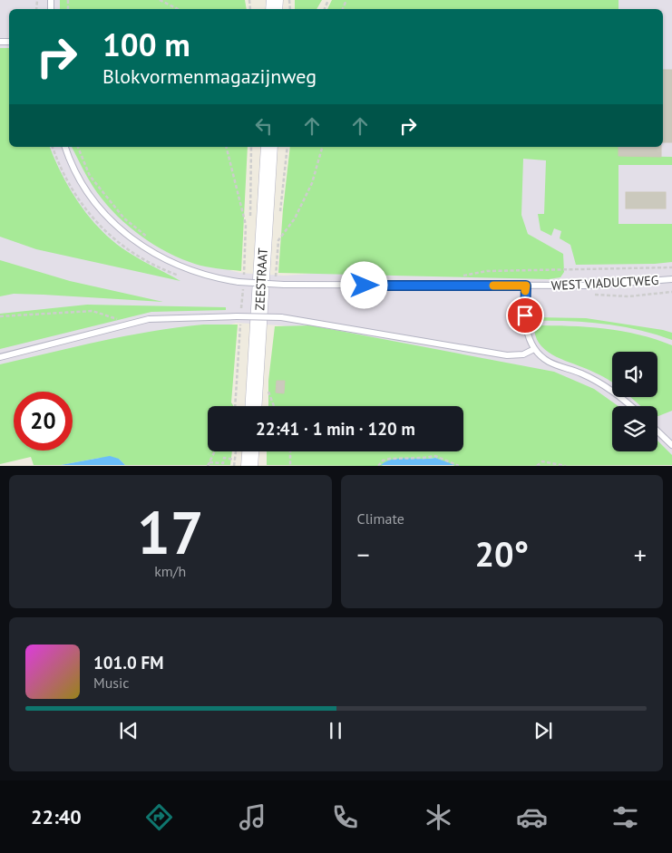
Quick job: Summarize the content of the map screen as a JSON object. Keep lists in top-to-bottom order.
{
  "streets": {
    "main road": ["ZEESTRAAT"],
    "lane": ["WEST VIADUCTWEG"]
  },
  "page": {
    "turn": ["100 m", "Blokvormenmagazijnweg"],
    "limit": "20",
    "trip": "22:41 · 1 min · 120 m",
    "tile": [
      ["17", "km/h"],
      "Climate"
    ],
    "heat": ["−", "20°", "+"],
    "song": ["101.0 FM", "Music"],
    "tabs": "22:40"
  }
}
